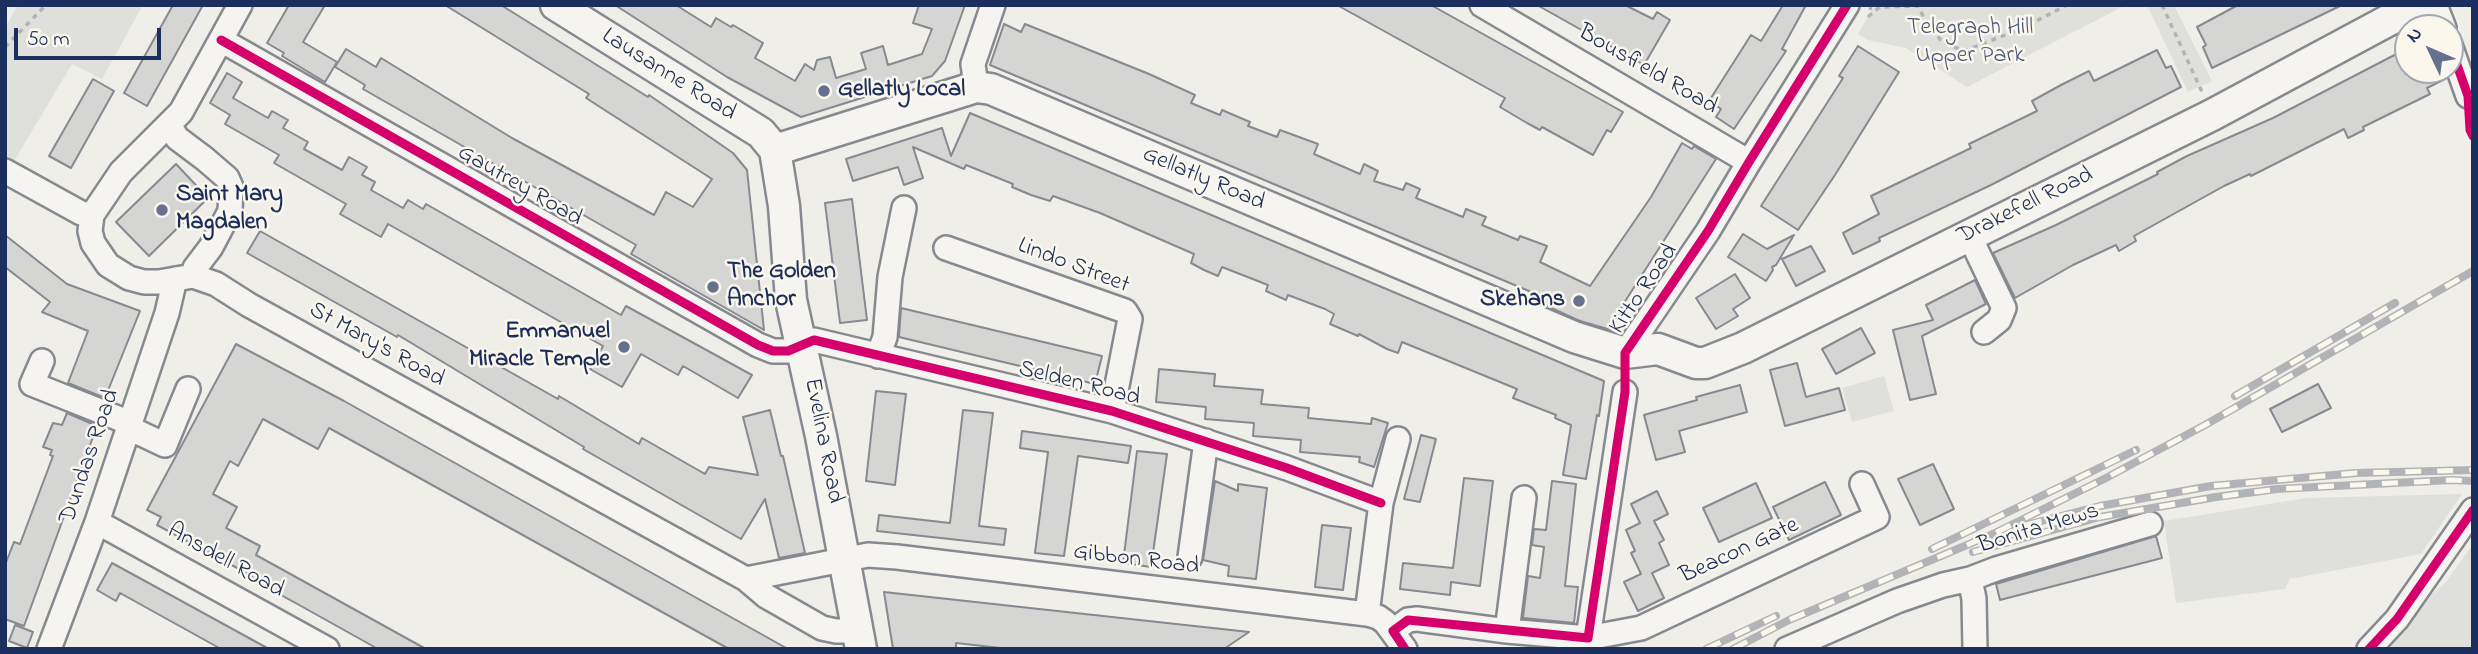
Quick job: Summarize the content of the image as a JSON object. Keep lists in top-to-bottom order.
{
  "streets": {
    "main road": [
      "Lausanne Road",
      "Gellatly Road",
      "Drakefell Road",
      "Evelina Road"
    ],
    "street": [
      "Bousfield Road",
      "Gautrey Road",
      "Lindo Street",
      "Kitto Road",
      "St Mary's Road",
      "Selden Road",
      "Dundas Road",
      "Bonita Mews",
      "Beacon Gate",
      "Gibbon Road",
      "Ansdell Road"
    ]
  },
  "crossings": [
    ["Bousfield Road", "Kitto Road"],
    ["Lausanne Road", "Evelina Road"],
    ["Gellatly Road", "Drakefell Road"],
    ["Gellatly Road", "Kitto Road"],
    ["Gautrey Road", "Selden Road"],
    ["Gautrey Road", "Evelina Road"],
    ["Drakefell Road", "Kitto Road"],
    ["Lindo Street", "Selden Road"],
    ["St Mary's Road", "Evelina Road"],
    ["St Mary's Road", "Dundas Road"],
    ["Selden Road", "Evelina Road"],
    ["Evelina Road", "Gibbon Road"],
    ["Dundas Road", "Ansdell Road"]
  ],
  "parks": ["Telegraph Hill Upper Park"],
  "places": [
    "Gellatly Local",
    "Saint Mary Magdalen",
    "The Golden Anchor",
    "Skehans",
    "Emmanuel Miracle Temple"
  ],
  "scale_bar": "50 m",
  "north": "top left"
}
